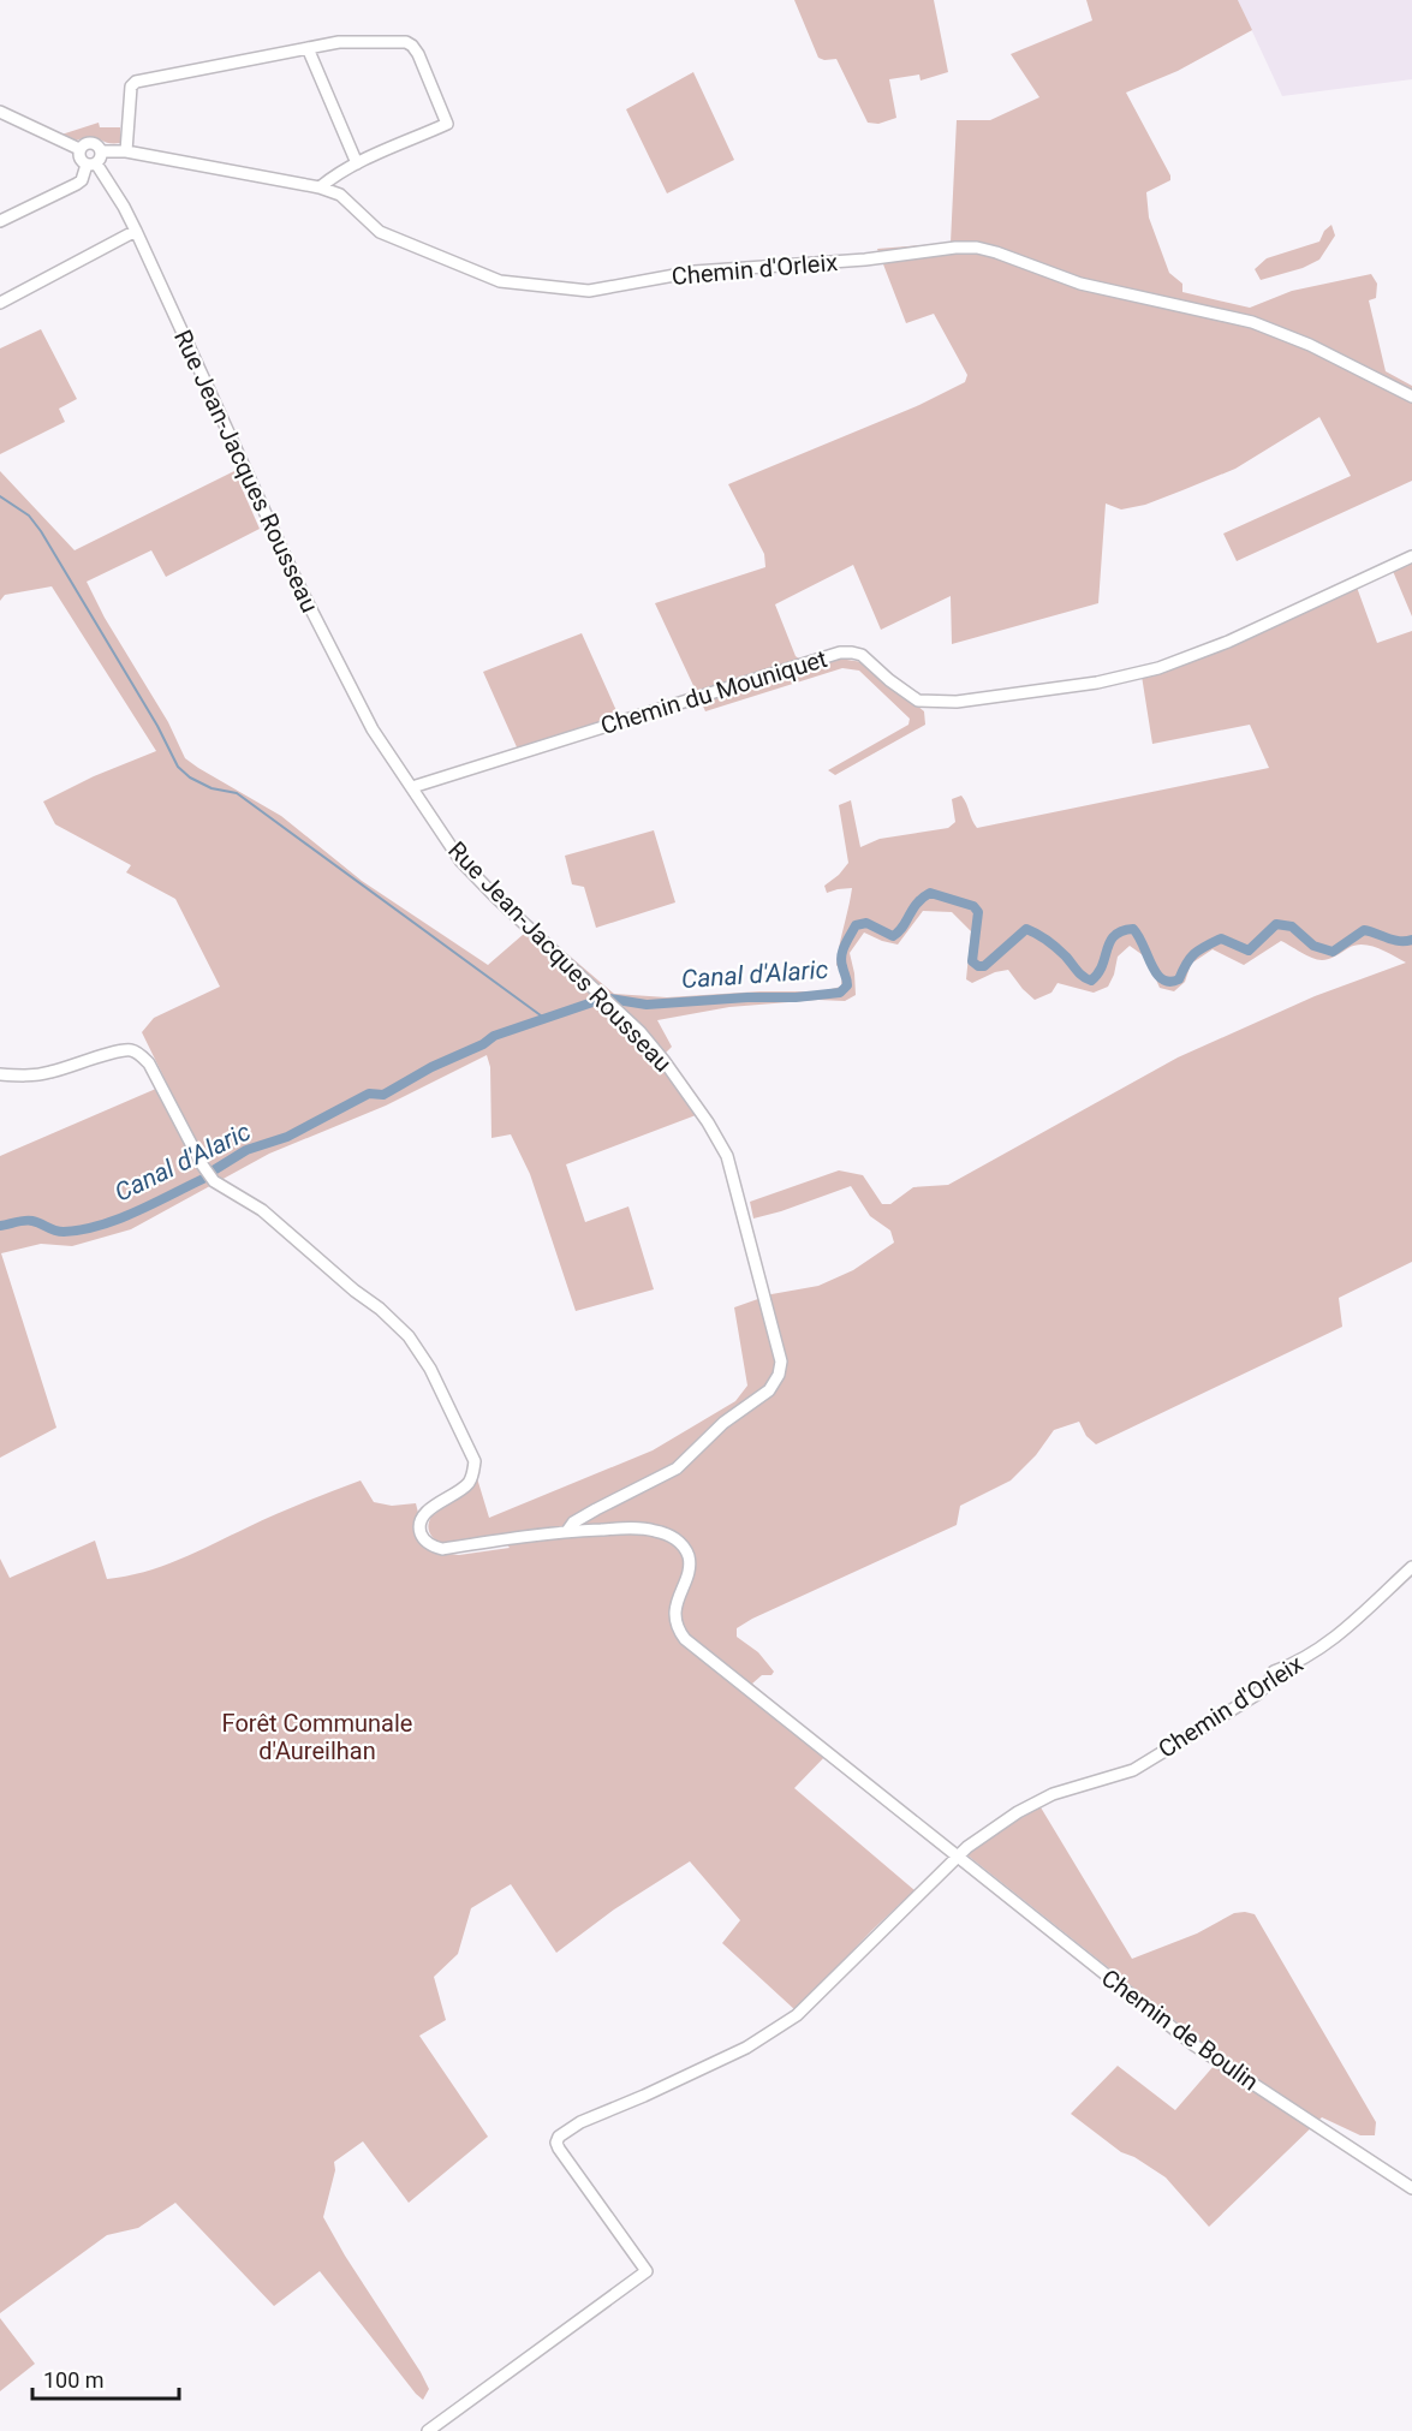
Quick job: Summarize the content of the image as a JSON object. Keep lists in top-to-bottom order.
{
  "streets": {
    "street": [
      "Chemin d'Orleix",
      "Rue Jean-Jacques Rousseau",
      "Chemin du Mouniquet",
      "Chemin de Boulin"
    ]
  },
  "crossings": [
    ["Chemin d'Orleix", "Rue Jean-Jacques Rousseau"],
    ["Chemin d'Orleix", "Chemin de Boulin"],
    ["Rue Jean-Jacques Rousseau", "Chemin du Mouniquet"],
    ["Rue Jean-Jacques Rousseau", "Chemin de Boulin"]
  ],
  "water": ["Canal d'Alaric"],
  "parks": ["Forêt Communale d'Aureilhan"],
  "scale_bar": "100 m"
}
